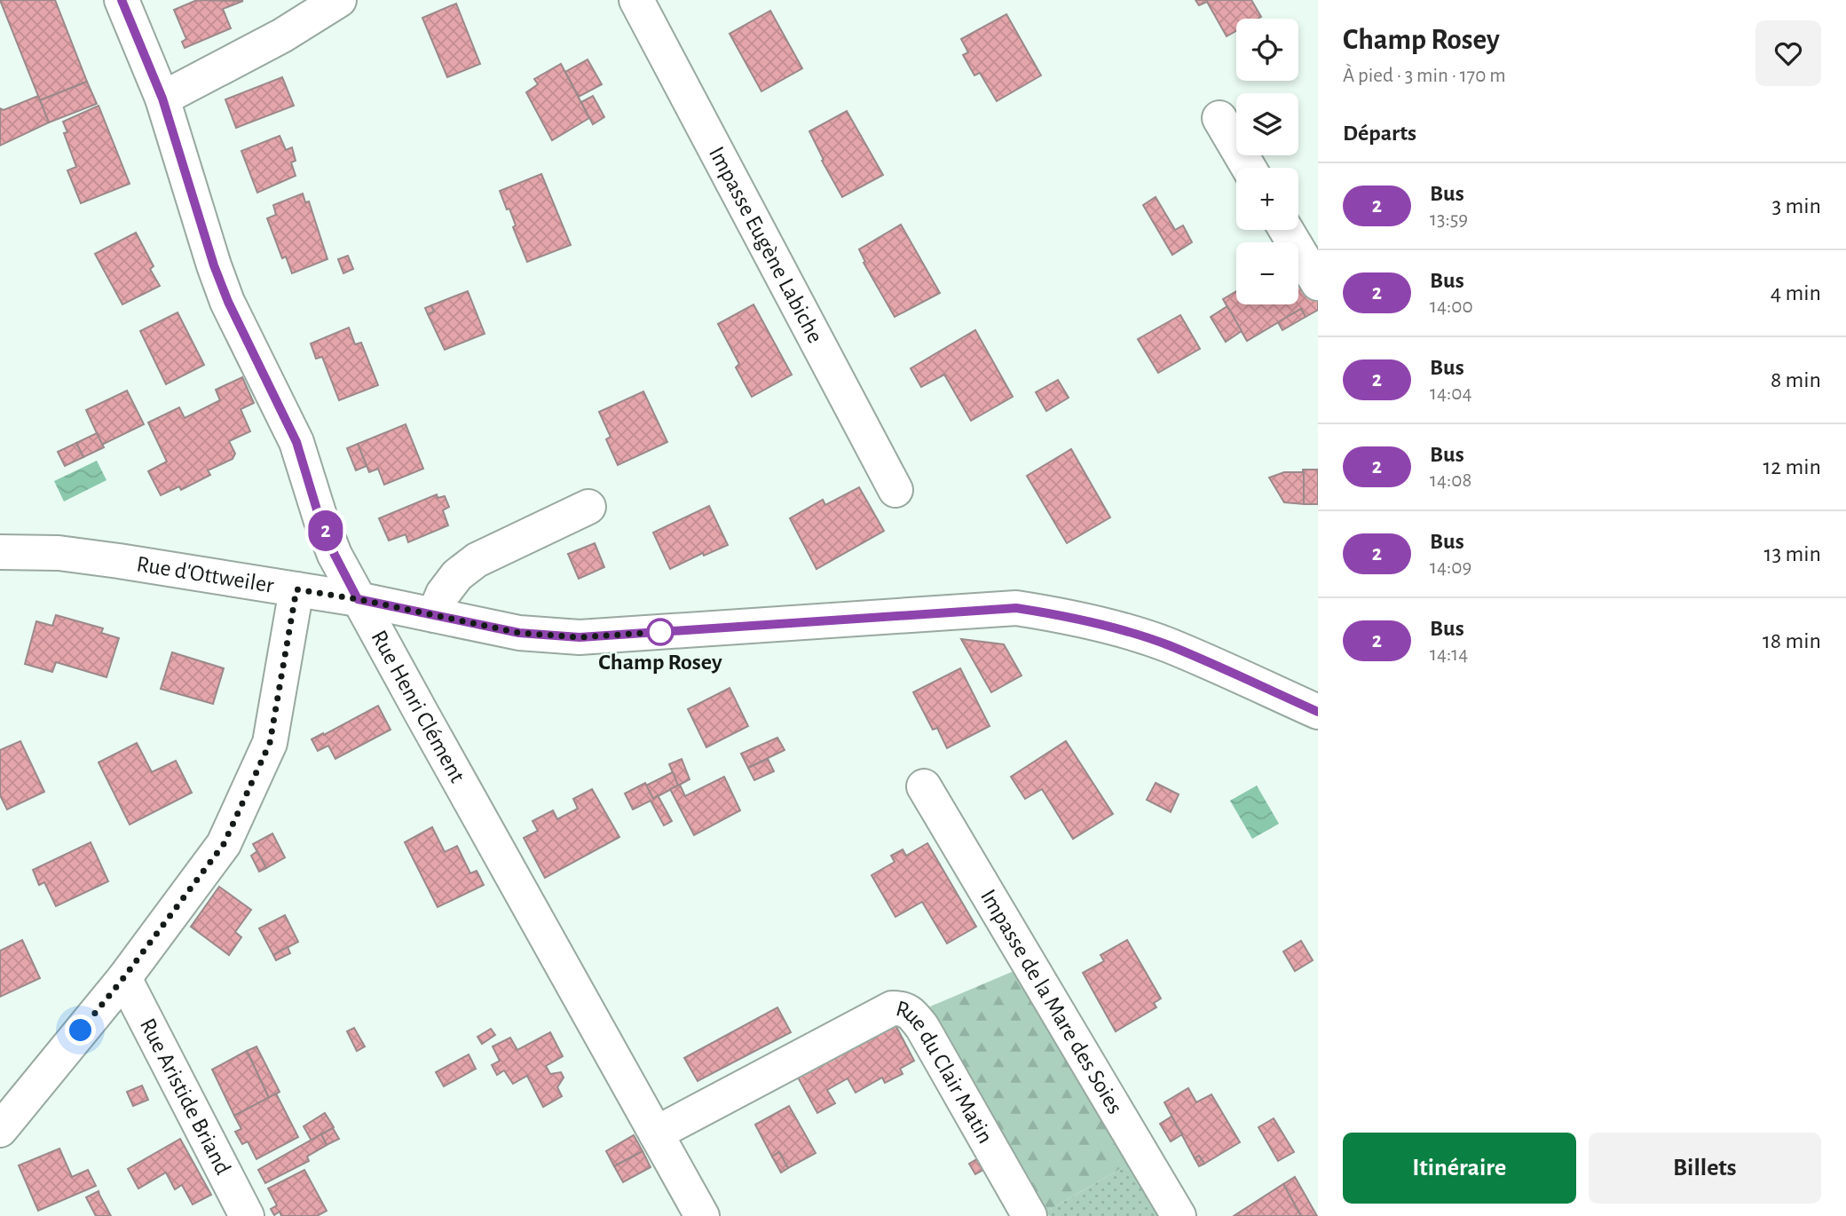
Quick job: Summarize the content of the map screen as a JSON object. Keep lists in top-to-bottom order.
{
  "streets": {
    "street": [
      "Impasse Eugène Labiche",
      "Rue d'Ottweiler",
      "Rue Henri Clément",
      "Impasse de la Mare des Soies",
      "Rue du Clair Matin",
      "Rue Aristide Briand"
    ]
  },
  "crossings": [
    ["Rue d'Ottweiler", "Rue Henri Clément"],
    ["Rue Henri Clément", "Rue du Clair Matin"]
  ],
  "places": ["Champ Rosey"],
  "lines": ["bus line 2"],
  "page": {
    "on_map": "2",
    "heading": [
      ["Champ Rosey", "À pied · 3 min · 170 m"],
      "Départs"
    ],
    "map_buttons": ["+", "−"],
    "list": [
      {
        "mark": "2",
        "name": "Bus",
        "note": "13:59",
        "value": "3 min"
      },
      {
        "mark": "2",
        "name": "Bus",
        "note": "14:00",
        "value": "4 min"
      },
      {
        "mark": "2",
        "name": "Bus",
        "note": "14:04",
        "value": "8 min"
      },
      {
        "mark": "2",
        "name": "Bus",
        "note": "14:08",
        "value": "12 min"
      },
      {
        "mark": "2",
        "name": "Bus",
        "note": "14:09",
        "value": "13 min"
      },
      {
        "mark": "2",
        "name": "Bus",
        "note": "14:14",
        "value": "18 min"
      }
    ],
    "buttons": ["Itinéraire", "Billets"]
  }
}
